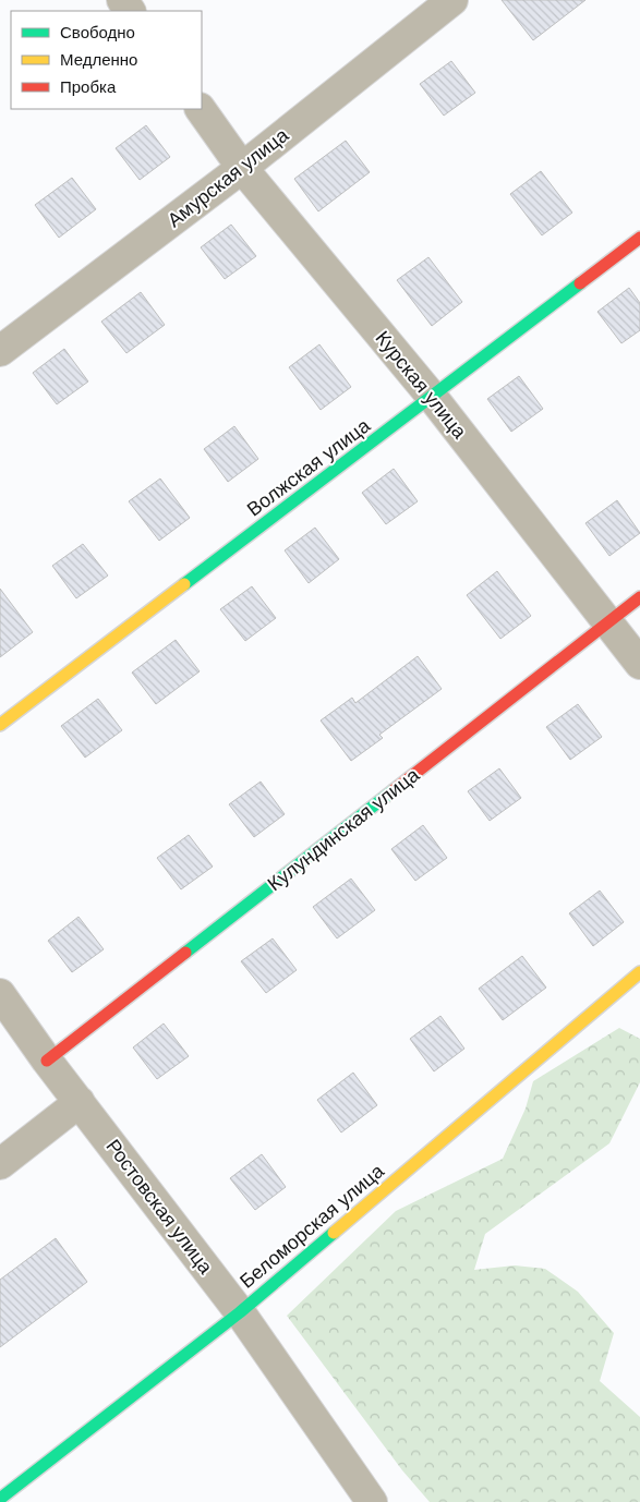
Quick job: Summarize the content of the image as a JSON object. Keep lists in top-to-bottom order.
{
  "streets": {
    "street": [
      "Амурская улица",
      "Курская улица",
      "Волжская улица",
      "Кулундинская улица",
      "Ростовская улица",
      "Беломорская улица"
    ]
  },
  "crossings": [
    ["Амурская улица", "Курская улица"],
    ["Курская улица", "Волжская улица"],
    ["Курская улица", "Кулундинская улица"],
    ["Кулундинская улица", "Ростовская улица"],
    ["Ростовская улица", "Беломорская улица"]
  ],
  "legend": ["Свободно", "Медленно", "Пробка"]
}
